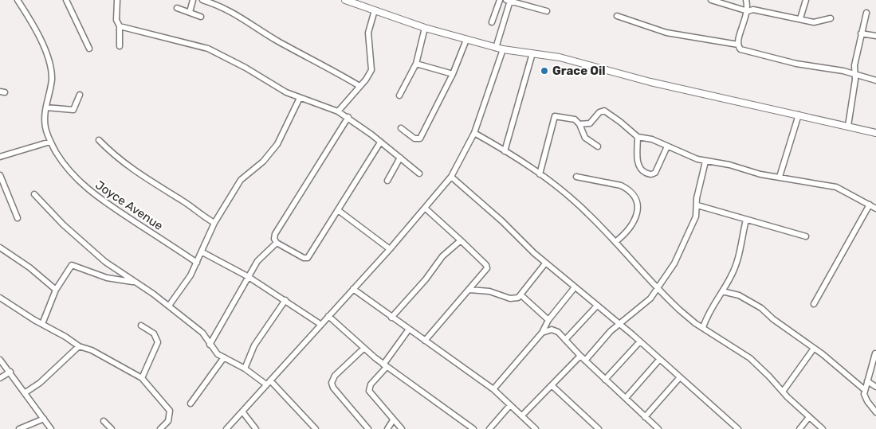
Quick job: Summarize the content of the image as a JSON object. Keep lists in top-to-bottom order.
{
  "streets": {
    "street": ["Joyce Avenue"]
  },
  "places": ["Grace Oil"]
}
